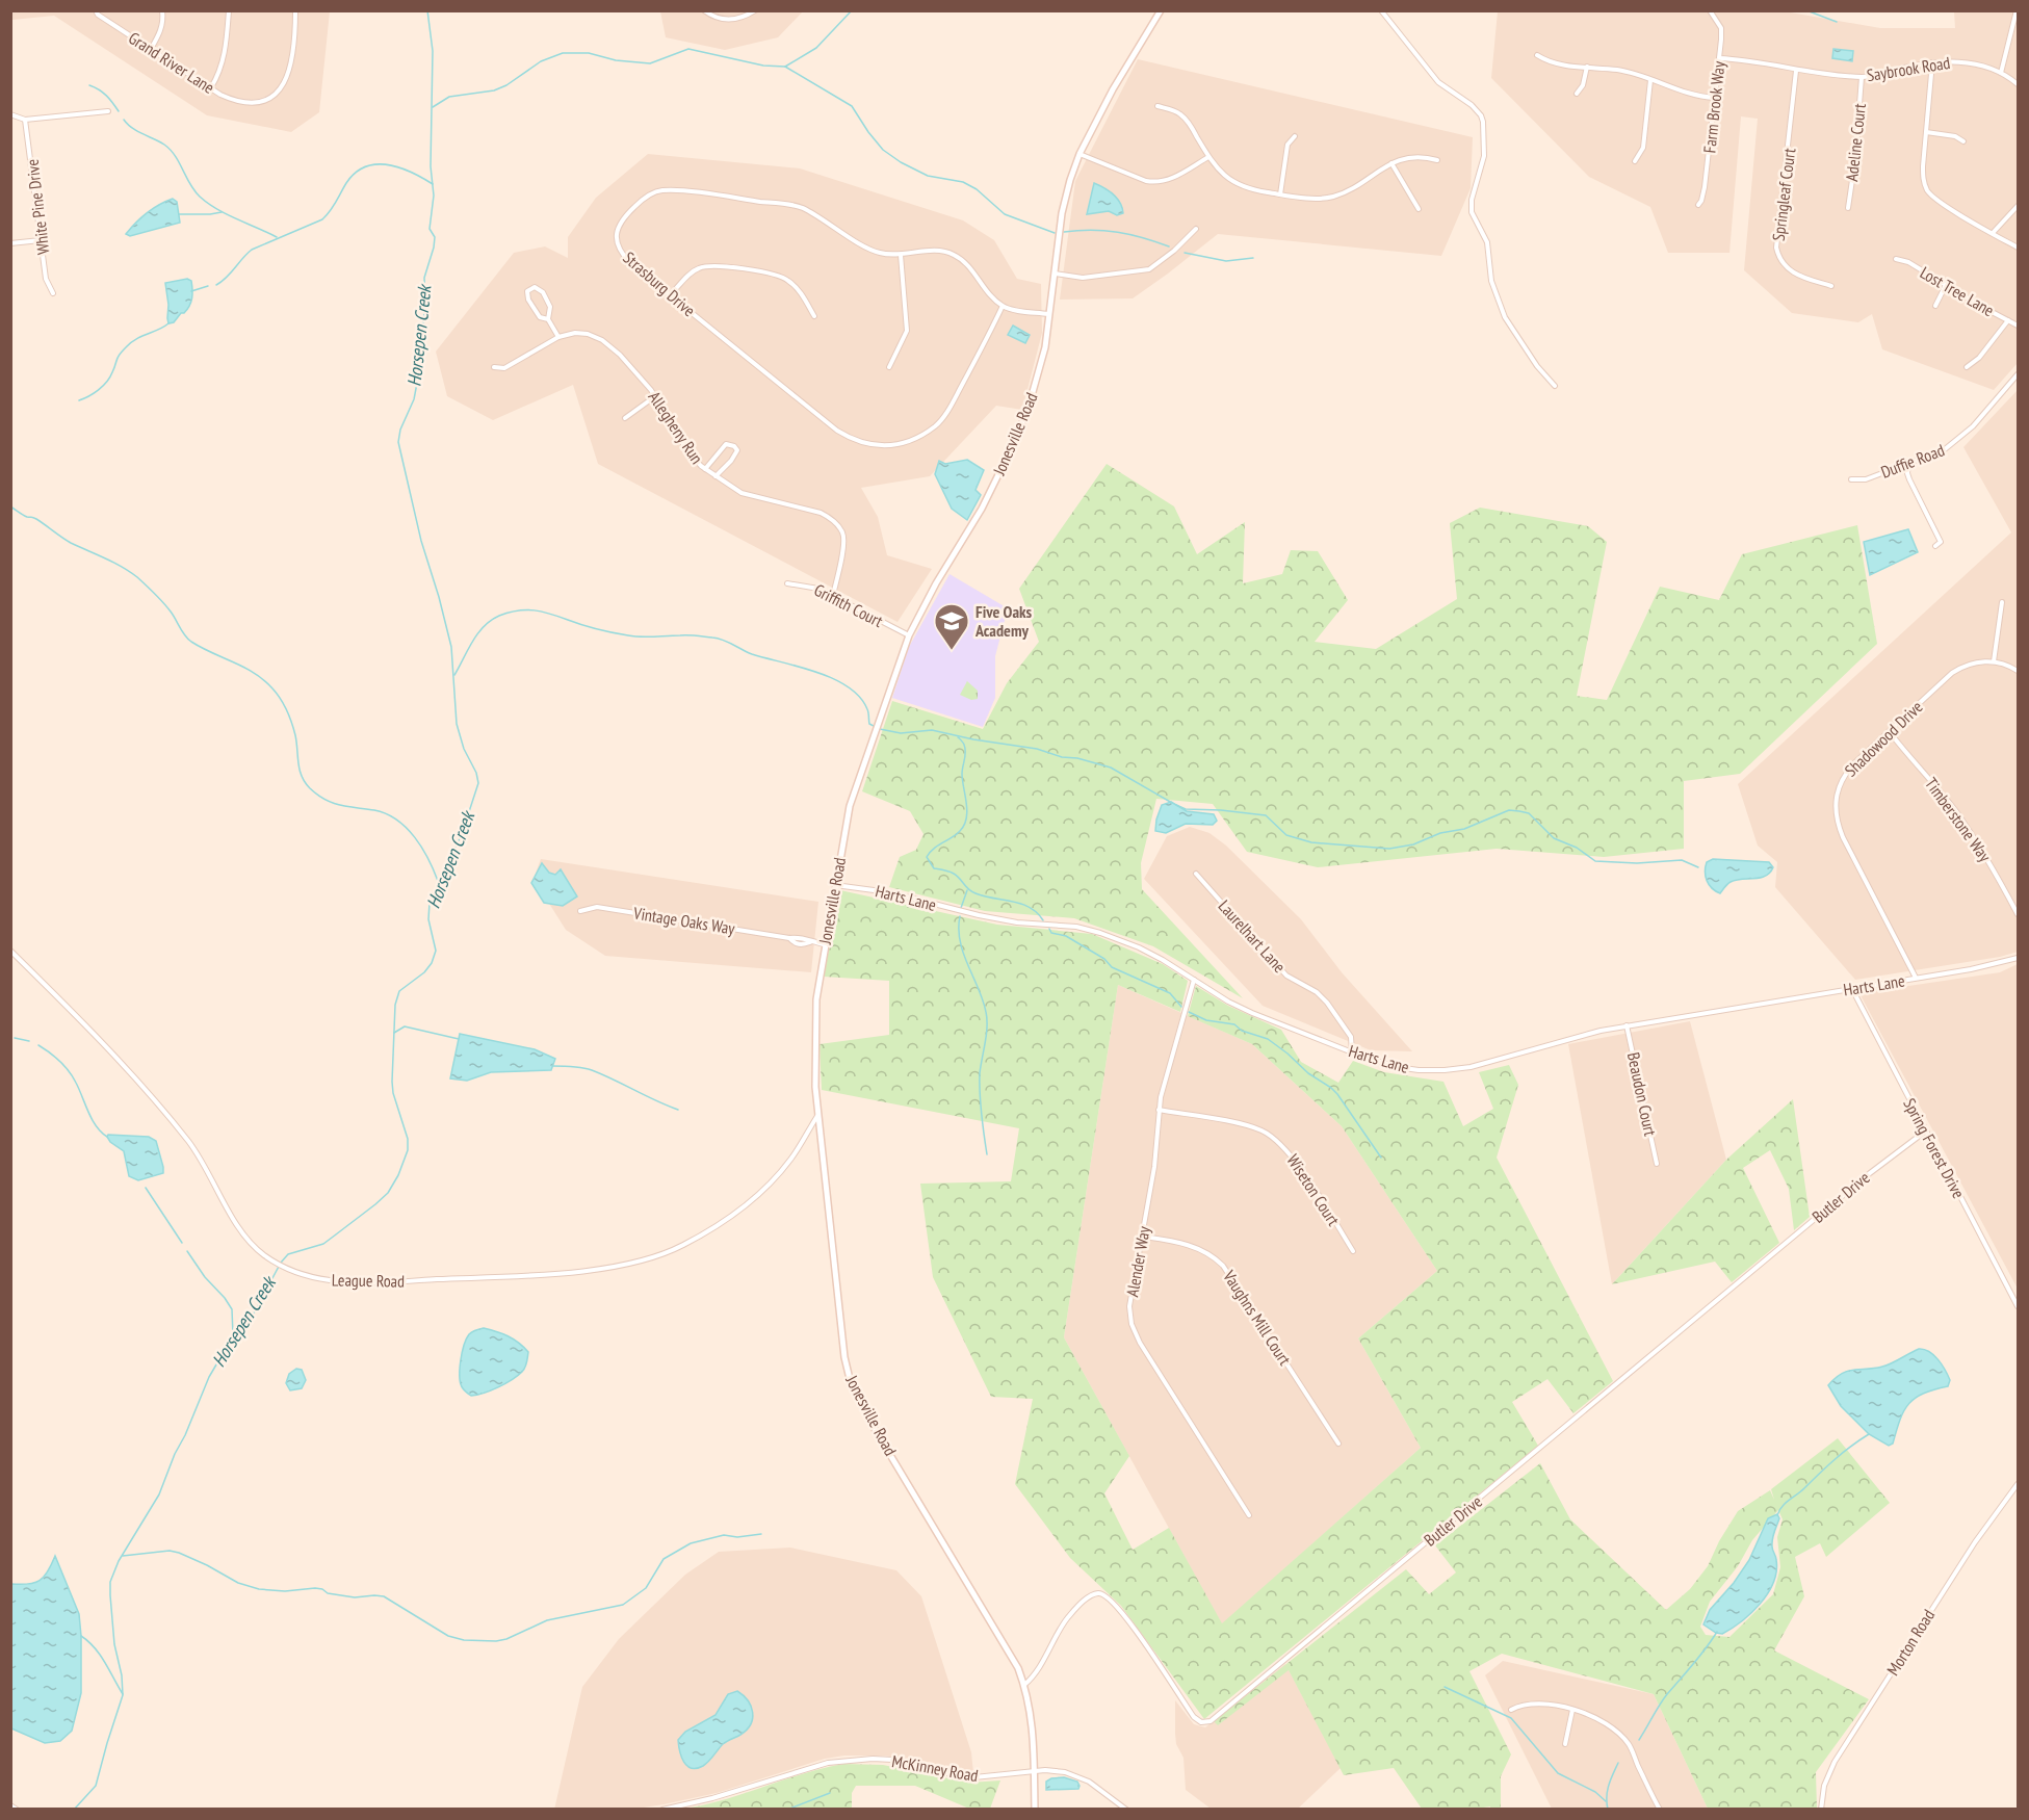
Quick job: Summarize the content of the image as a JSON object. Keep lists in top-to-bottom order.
{
  "streets": {
    "street": [
      "Grand River Lane",
      "Saybrook Road",
      "Farm Brook Way",
      "Adeline Court",
      "Springleaf Court",
      "White Pine Drive",
      "Strasburg Drive",
      "Lost Tree Lane",
      "Allegheny Run",
      "Jonesville Road",
      "Duffie Road",
      "Griffith Court",
      "Shadowood Drive",
      "Timberstone Way",
      "Harts Lane",
      "Vintage Oaks Way",
      "Laurelhart Lane",
      "Beaudon Court",
      "Spring Forest Drive",
      "Wiseton Court",
      "Butler Drive",
      "Alender Way",
      "League Road",
      "Vaughns Mill Court",
      "Morton Road",
      "McKinney Road"
    ]
  },
  "crossings": [
    ["Saybrook Road", "Farm Brook Way"],
    ["Saybrook Road", "Adeline Court"],
    ["Saybrook Road", "Springleaf Court"],
    ["Allegheny Run", "Griffith Court"],
    ["Jonesville Road", "Griffith Court"],
    ["Jonesville Road", "Harts Lane"],
    ["Jonesville Road", "Vintage Oaks Way"],
    ["Jonesville Road", "Butler Drive"],
    ["Jonesville Road", "League Road"],
    ["Jonesville Road", "McKinney Road"],
    ["Shadowood Drive", "Timberstone Way"],
    ["Shadowood Drive", "Harts Lane"],
    ["Harts Lane", "Laurelhart Lane"],
    ["Harts Lane", "Beaudon Court"],
    ["Harts Lane", "Spring Forest Drive"],
    ["Harts Lane", "Alender Way"],
    ["Spring Forest Drive", "Butler Drive"],
    ["Wiseton Court", "Alender Way"],
    ["Alender Way", "Vaughns Mill Court"]
  ],
  "water": ["Horsepen Creek"],
  "places": {
    "school or university": ["Five Oaks Academy"]
  }
}
